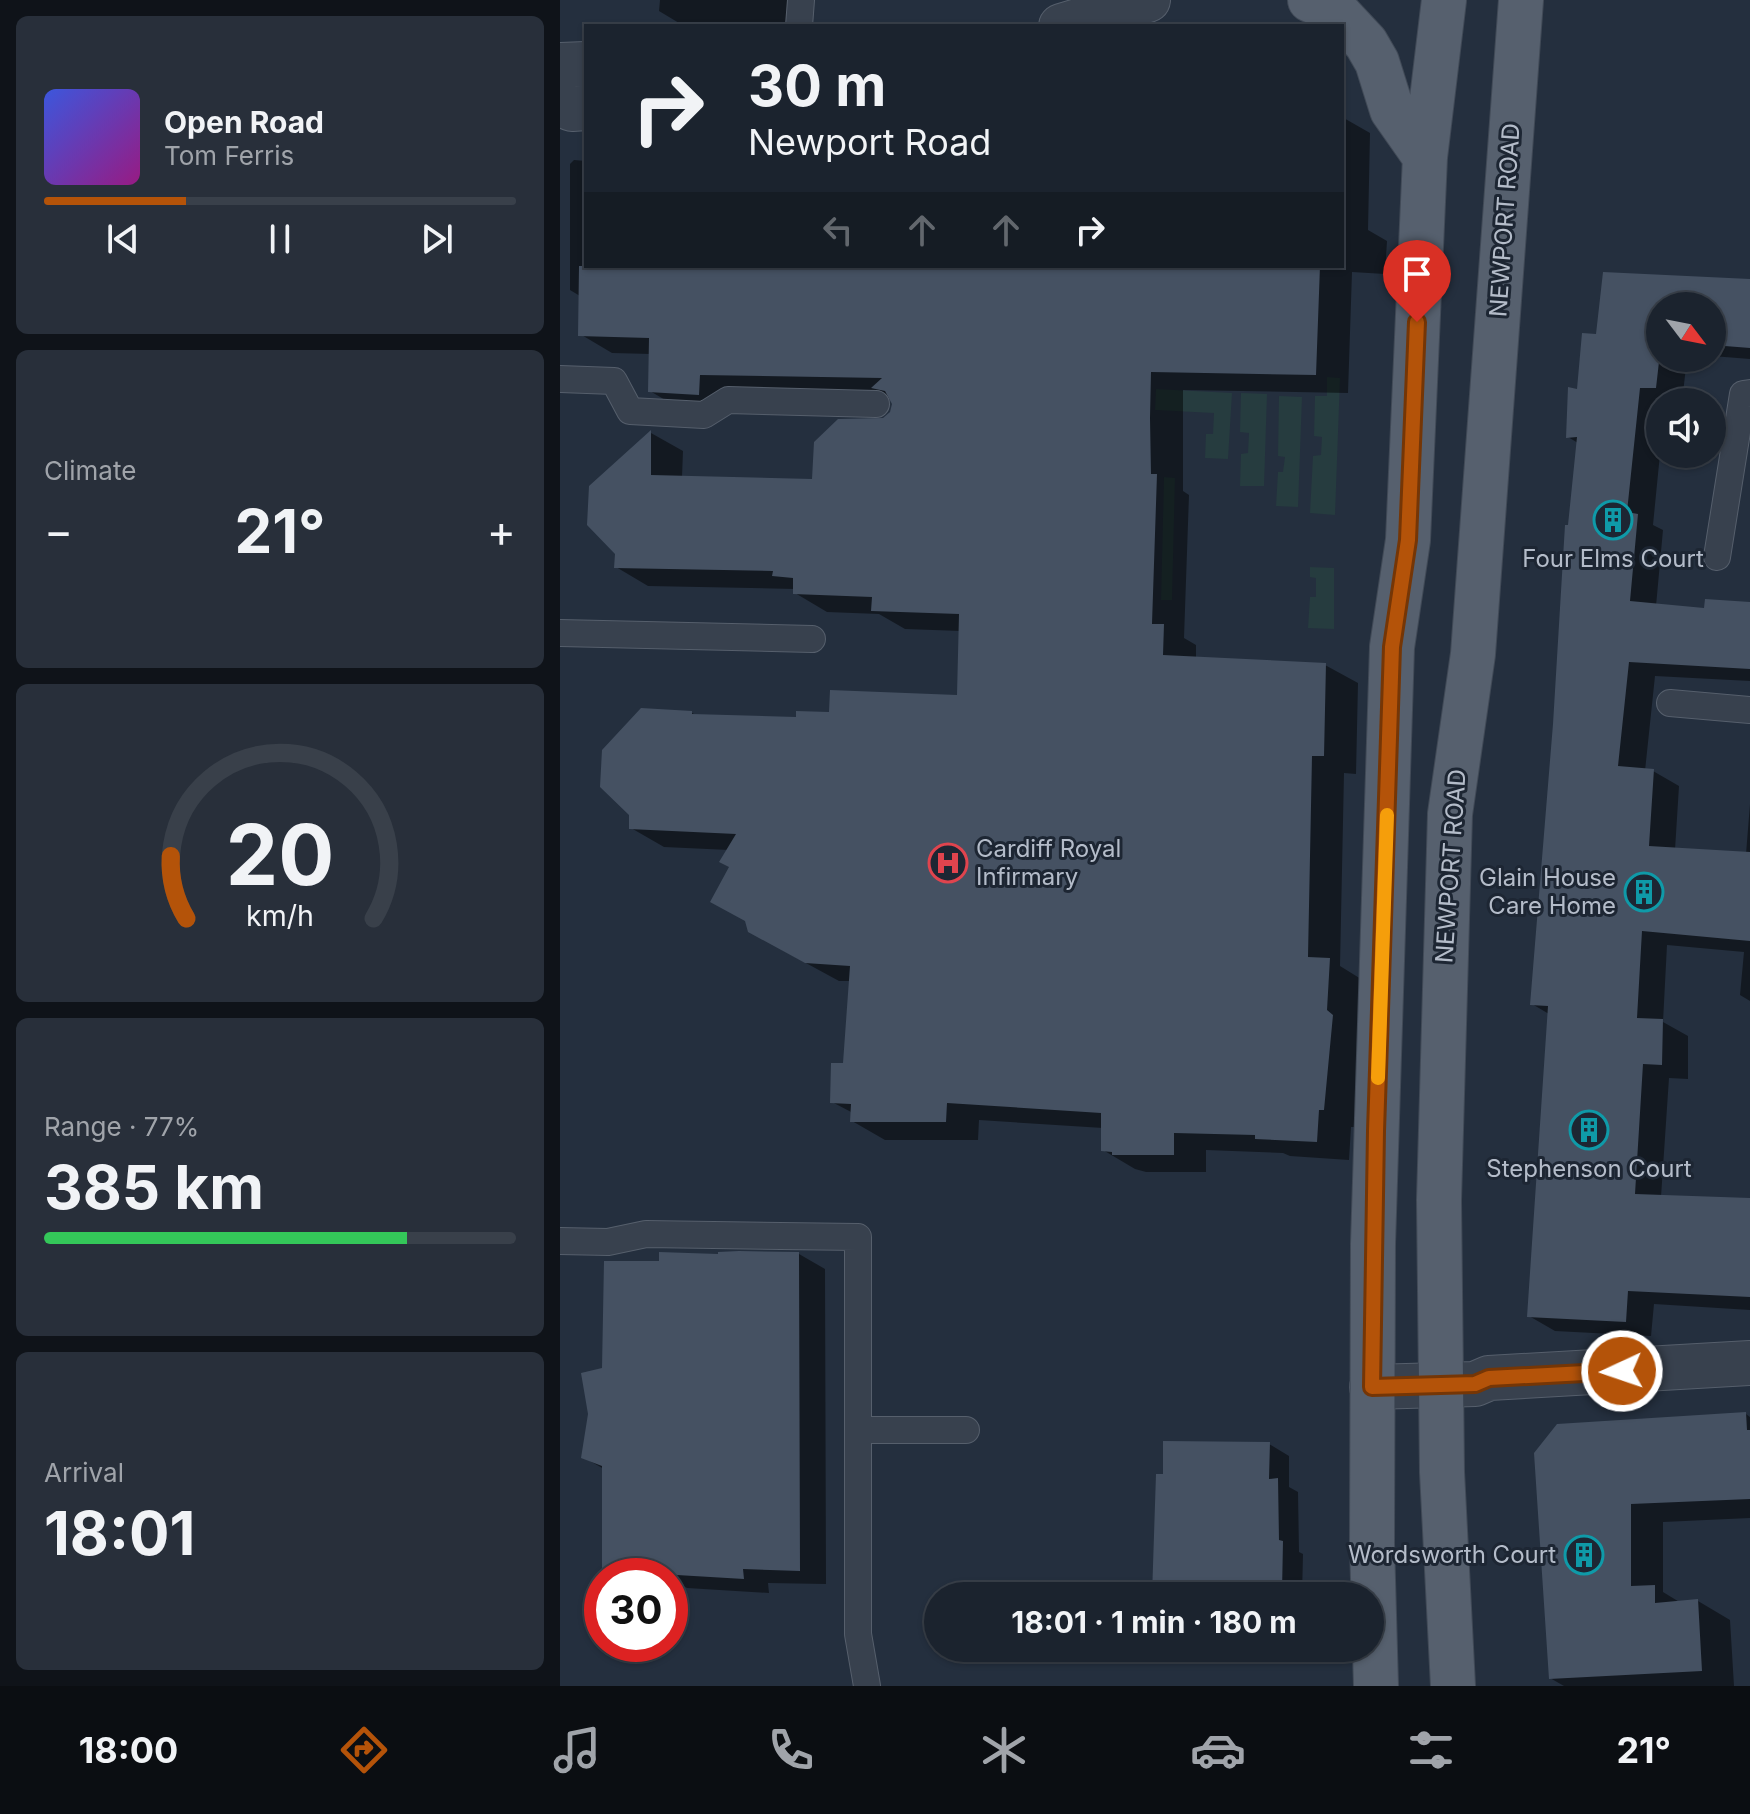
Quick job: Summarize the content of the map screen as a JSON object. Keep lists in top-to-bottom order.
{
  "streets": {
    "main road": ["NEWPORT ROAD"]
  },
  "places": {
    "building": [
      "Four Elms Court",
      "Glain House Care Home",
      "Stephenson Court",
      "Wordsworth Court"
    ],
    "hospital": ["Cardiff Royal Infirmary"]
  },
  "north": "bottom right",
  "page": {
    "turn": ["30 m", "Newport Road"],
    "song": ["Open Road", "Tom Ferris"],
    "tile": [
      "Climate",
      ["Range · 77%", "385 km"],
      ["Arrival", "18:01"]
    ],
    "heat": ["−", "21°", "+"],
    "limit": "30",
    "trip": "18:01 · 1 min · 180 m",
    "tabs": ["18:00", "21°"],
    "gauge": ["20", "km/h"]
  }
}
